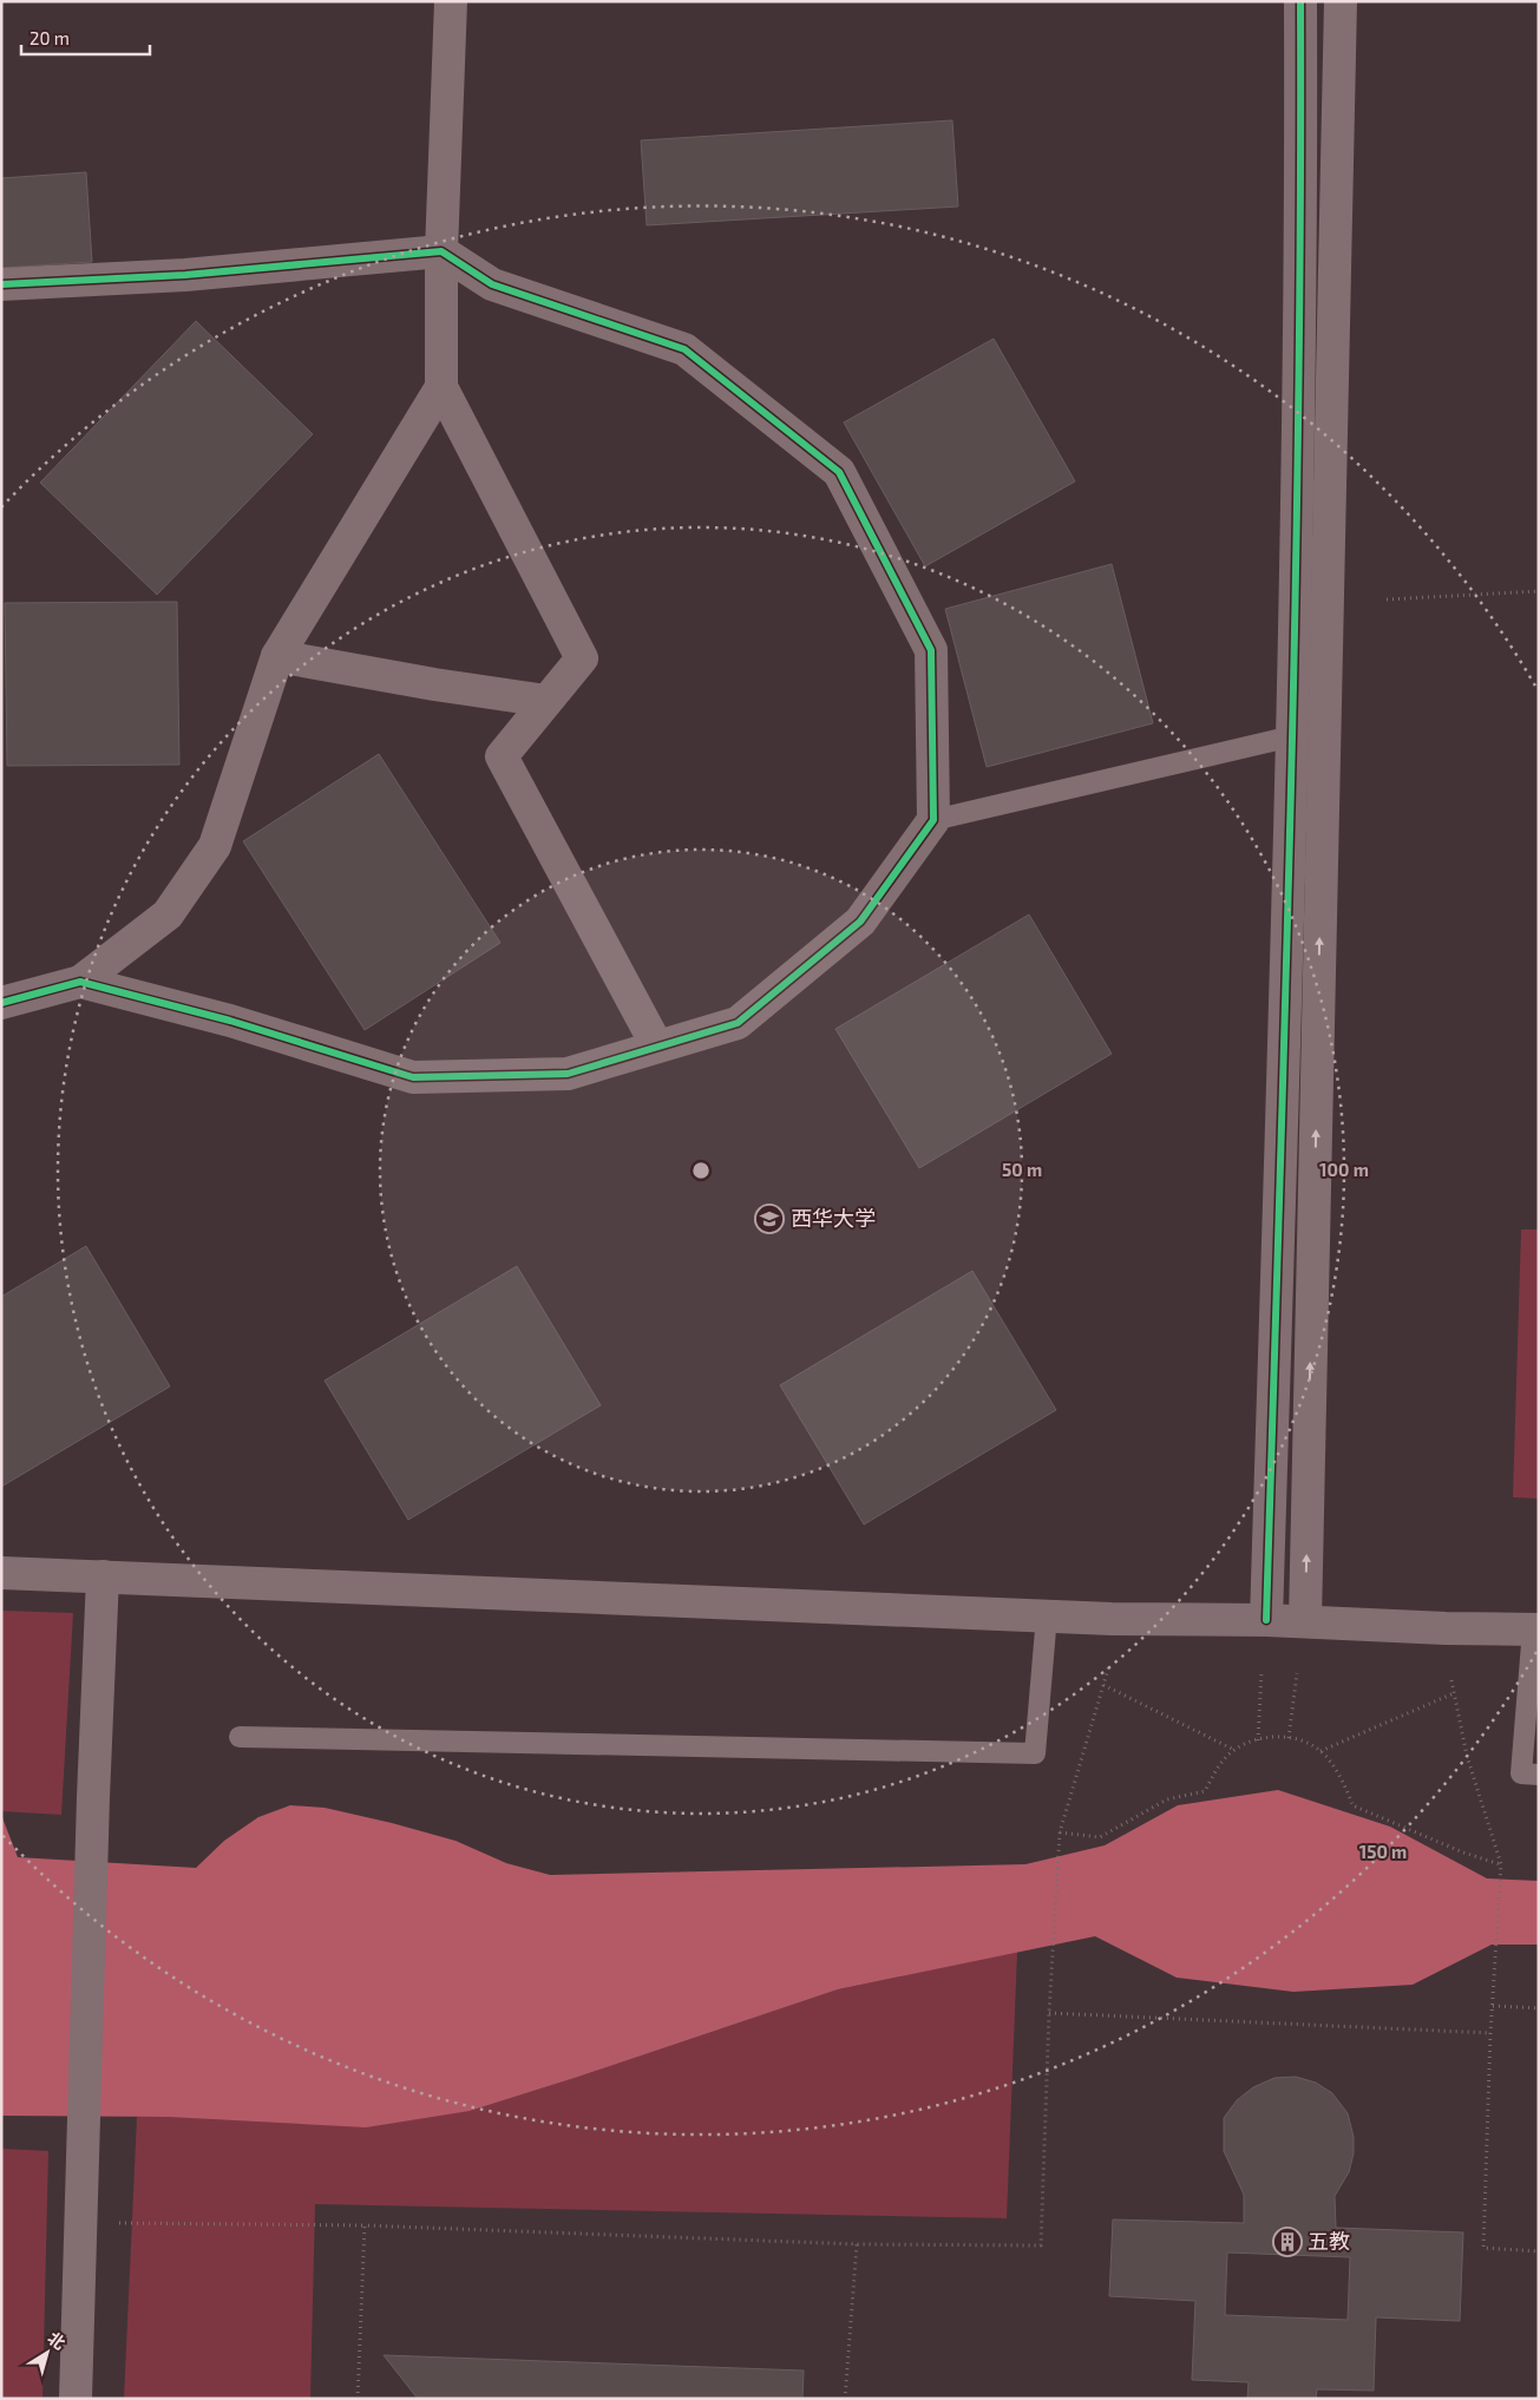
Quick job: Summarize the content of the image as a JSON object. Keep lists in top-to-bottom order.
{
  "places": {
    "school or university": ["西华大学"],
    "building": ["五教"]
  },
  "scale_bar": "20 m",
  "north": "top right",
  "rings": ["50 m", "100 m", "150 m"]
}
